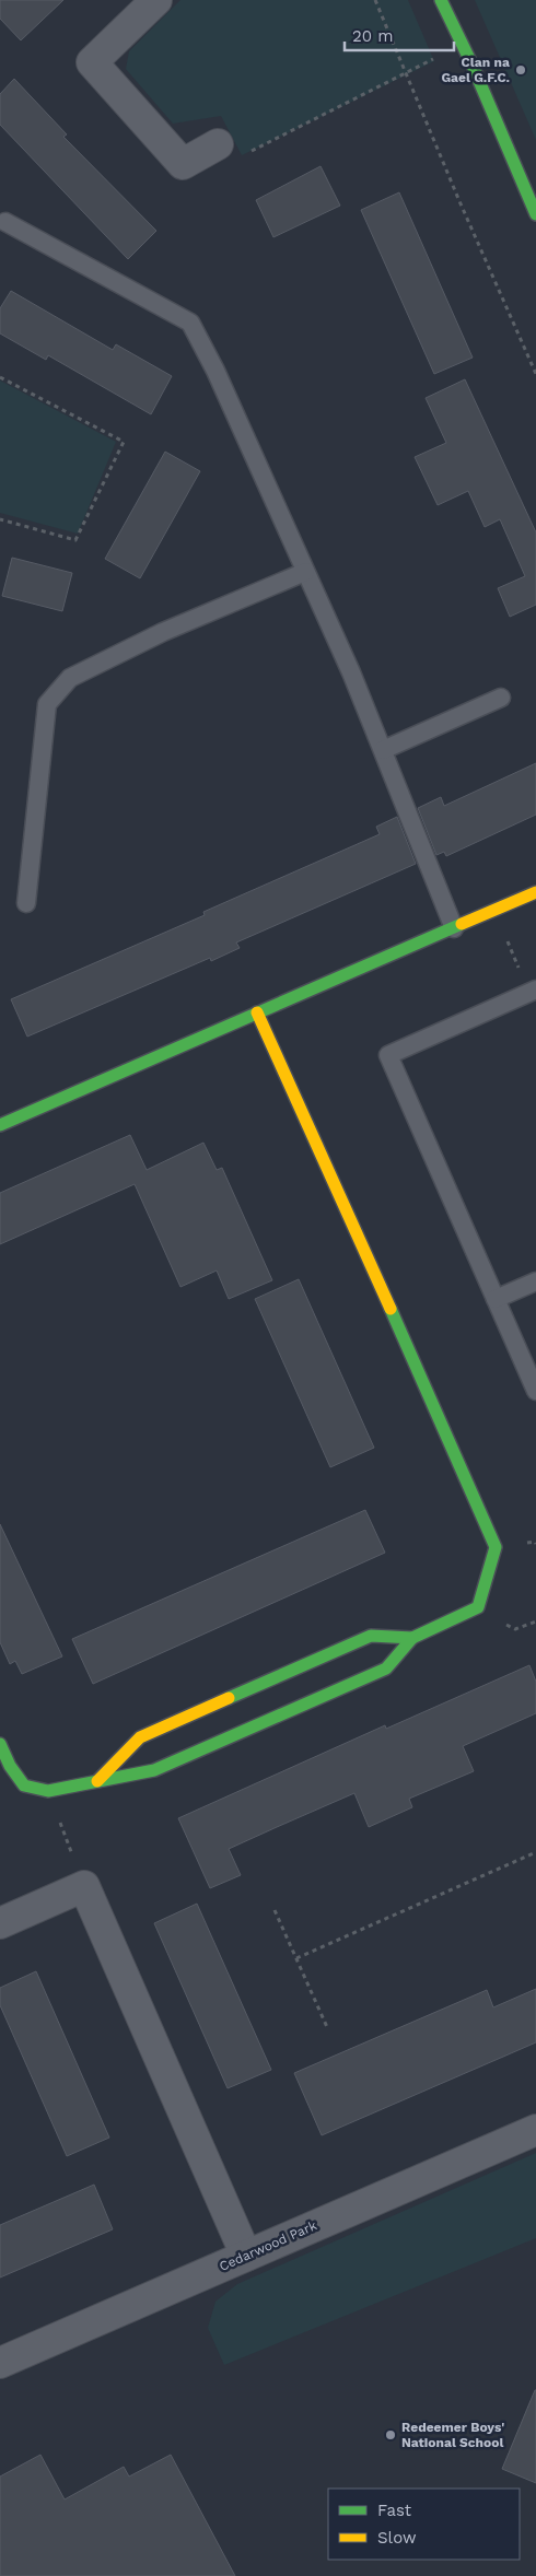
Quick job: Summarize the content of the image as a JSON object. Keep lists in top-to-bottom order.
{
  "streets": {
    "street": ["Cedarwood Park"]
  },
  "places": ["Clan na Gael G.F.C.", "Redeemer Boys' National School"],
  "legend": ["Fast", "Slow"],
  "scale_bar": "20 m"
}
